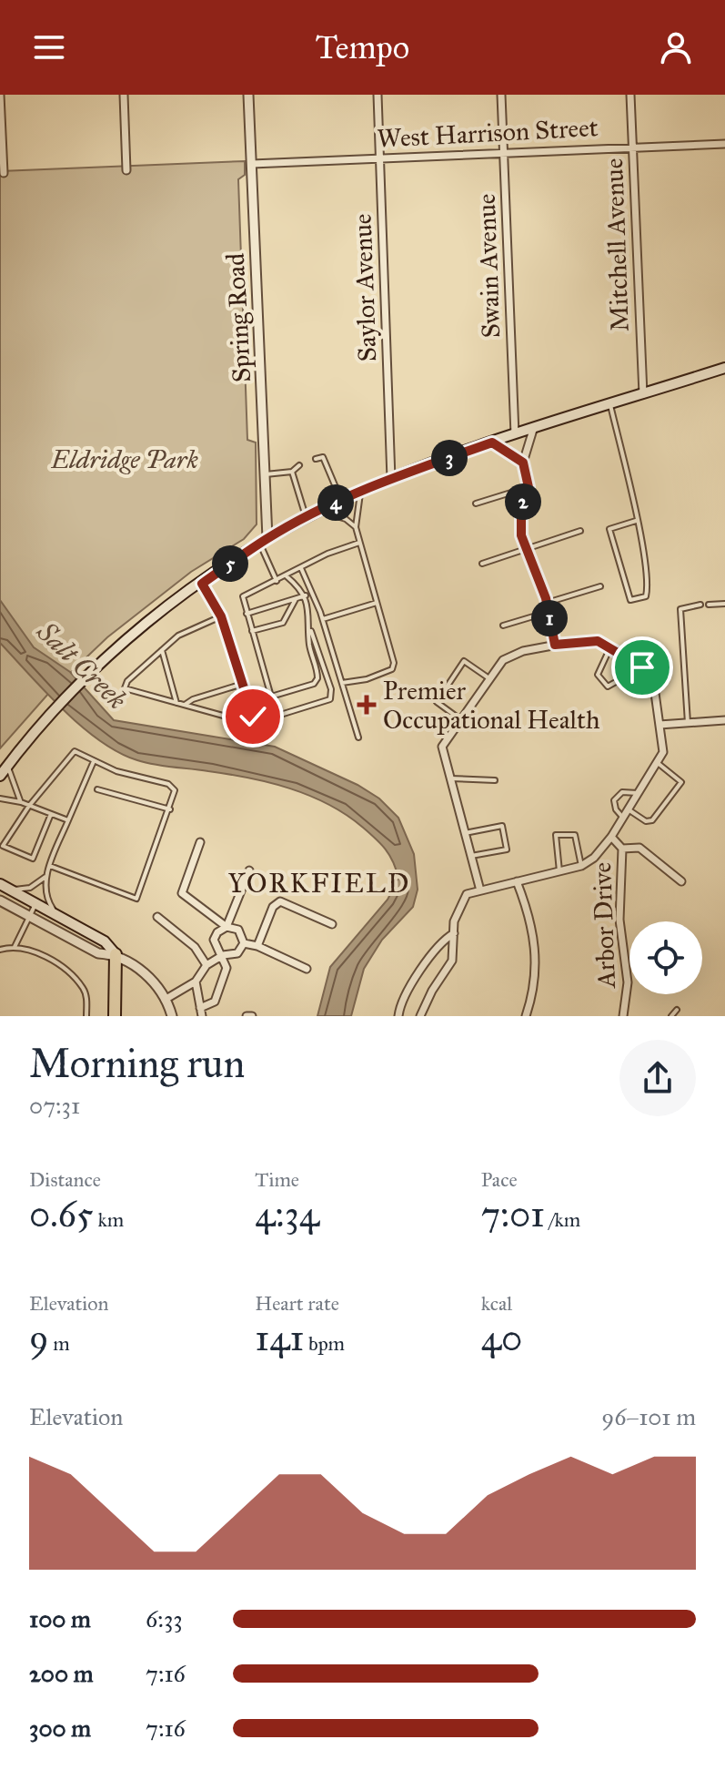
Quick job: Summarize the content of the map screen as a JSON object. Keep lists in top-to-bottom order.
{
  "streets": {
    "street": [
      "West Harrison Street",
      "Mitchell Avenue",
      "Swain Avenue",
      "Saylor Avenue",
      "Spring Road",
      "Arbor Drive"
    ]
  },
  "crossings": [
    ["West Harrison Street", "Mitchell Avenue"],
    ["West Harrison Street", "Swain Avenue"],
    ["West Harrison Street", "Saylor Avenue"],
    ["West Harrison Street", "Spring Road"]
  ],
  "districts": ["YORKFIELD"],
  "water": ["Salt Creek"],
  "parks": ["Eldridge Park"],
  "places": {
    "health": ["Premier Occupational Health"]
  },
  "page": {
    "header": "Tempo",
    "pins": [
      "3",
      "2",
      "4",
      "5",
      "1"
    ],
    "heading": ["Morning run", "07:31"],
    "stats": [
      ["Distance", "0.65 km"],
      ["Time", "4:34"],
      ["Pace", "7:01 /km"],
      ["Elevation", "9 m"],
      ["Heart rate", "141 bpm"],
      ["kcal", "40"]
    ],
    "chart": ["Elevation", "96–101 m"],
    "list": [
      {
        "name": "100 m",
        "note": "6:33"
      },
      {
        "name": "200 m",
        "note": "7:16"
      },
      {
        "name": "300 m",
        "note": "7:16"
      }
    ]
  }
}
